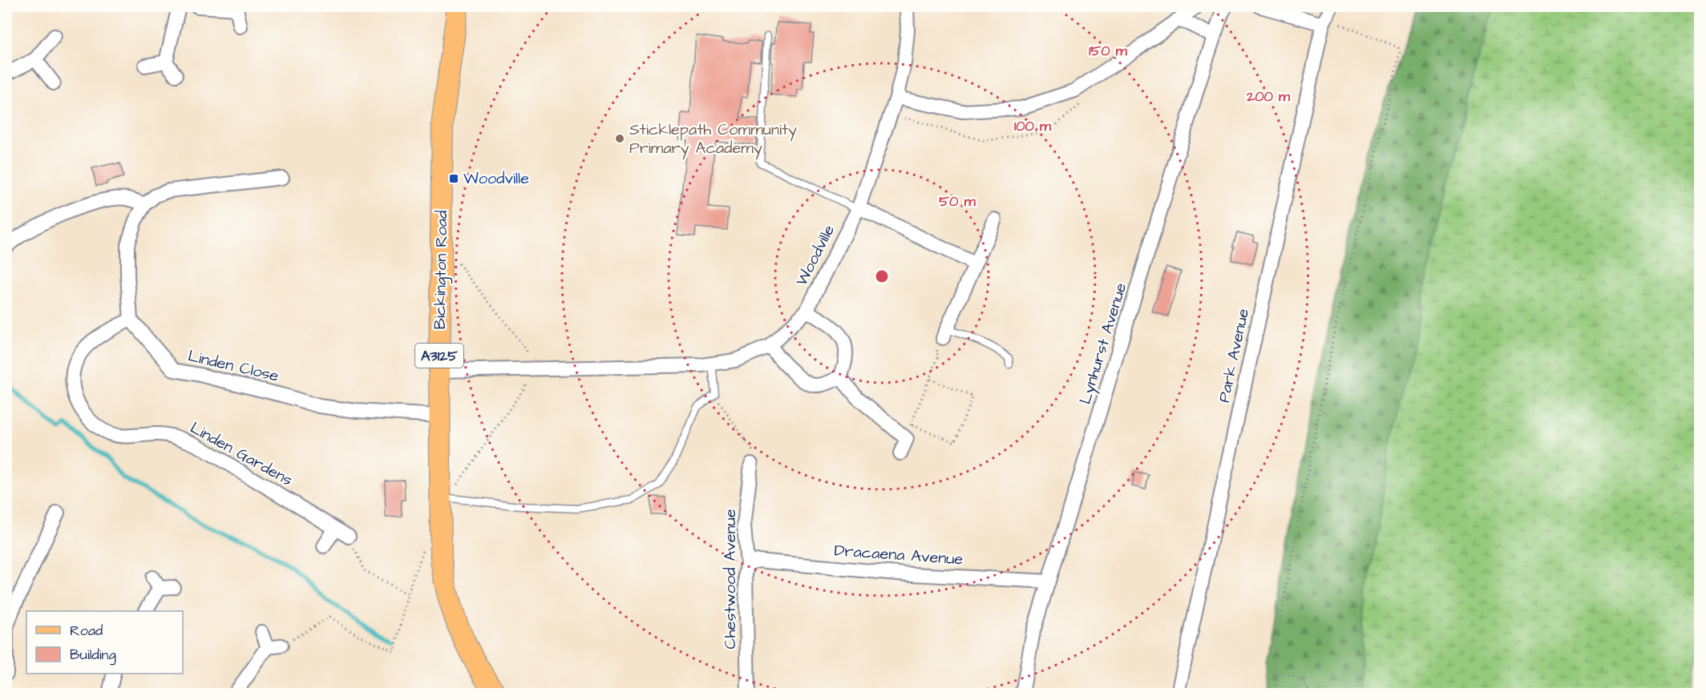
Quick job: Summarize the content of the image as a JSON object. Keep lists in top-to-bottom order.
{
  "streets": {
    "main road": ["Bickington Road", "A3125"],
    "street": [
      "Woodville",
      "Lynhurst Avenue",
      "Park Avenue",
      "Linden Close",
      "Linden Gardens",
      "Dracaena Avenue",
      "Chestwood Avenue"
    ]
  },
  "crossings": [
    ["Woodville", "Bickington Road"],
    ["Bickington Road", "Linden Close"],
    ["Lynhurst Avenue", "Dracaena Avenue"],
    ["Linden Close", "Linden Gardens"],
    ["Dracaena Avenue", "Chestwood Avenue"]
  ],
  "places": {
    "other": ["Sticklepath Community Primary Academy"],
    "transit": ["Woodville"]
  },
  "legend": ["Road", "Building"],
  "rings": [
    "150 m",
    "200 m",
    "100 m",
    "50 m"
  ]
}
